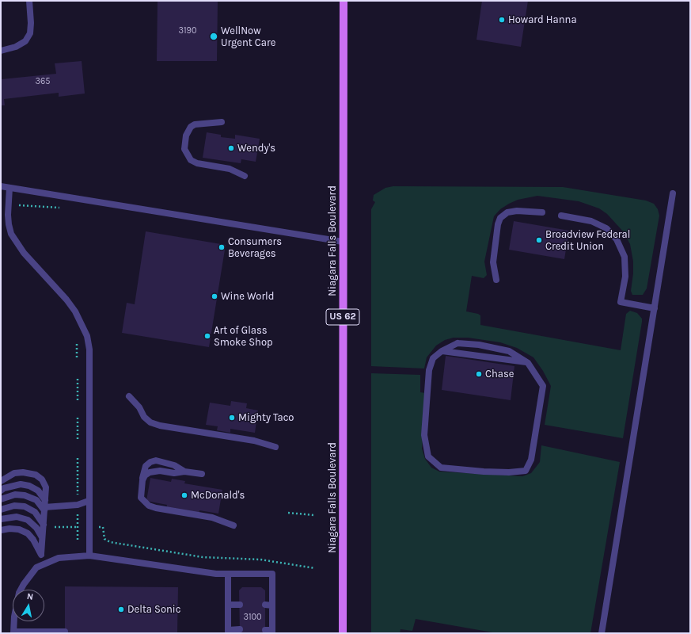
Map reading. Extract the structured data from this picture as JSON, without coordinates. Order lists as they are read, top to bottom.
{
  "streets": {
    "main road": ["Niagara Falls Boulevard", "US 62"]
  },
  "places": [
    "Howard Hanna",
    "WellNow Urgent Care",
    "Wendy's",
    "Broadview Federal Credit Union",
    "Consumers Beverages",
    "Wine World",
    "Art of Glass Smoke Shop",
    "Chase",
    "Mighty Taco",
    "McDonald's",
    "Delta Sonic"
  ],
  "house_numbers": ["3190", "365", "3100"],
  "north": "top"
}
